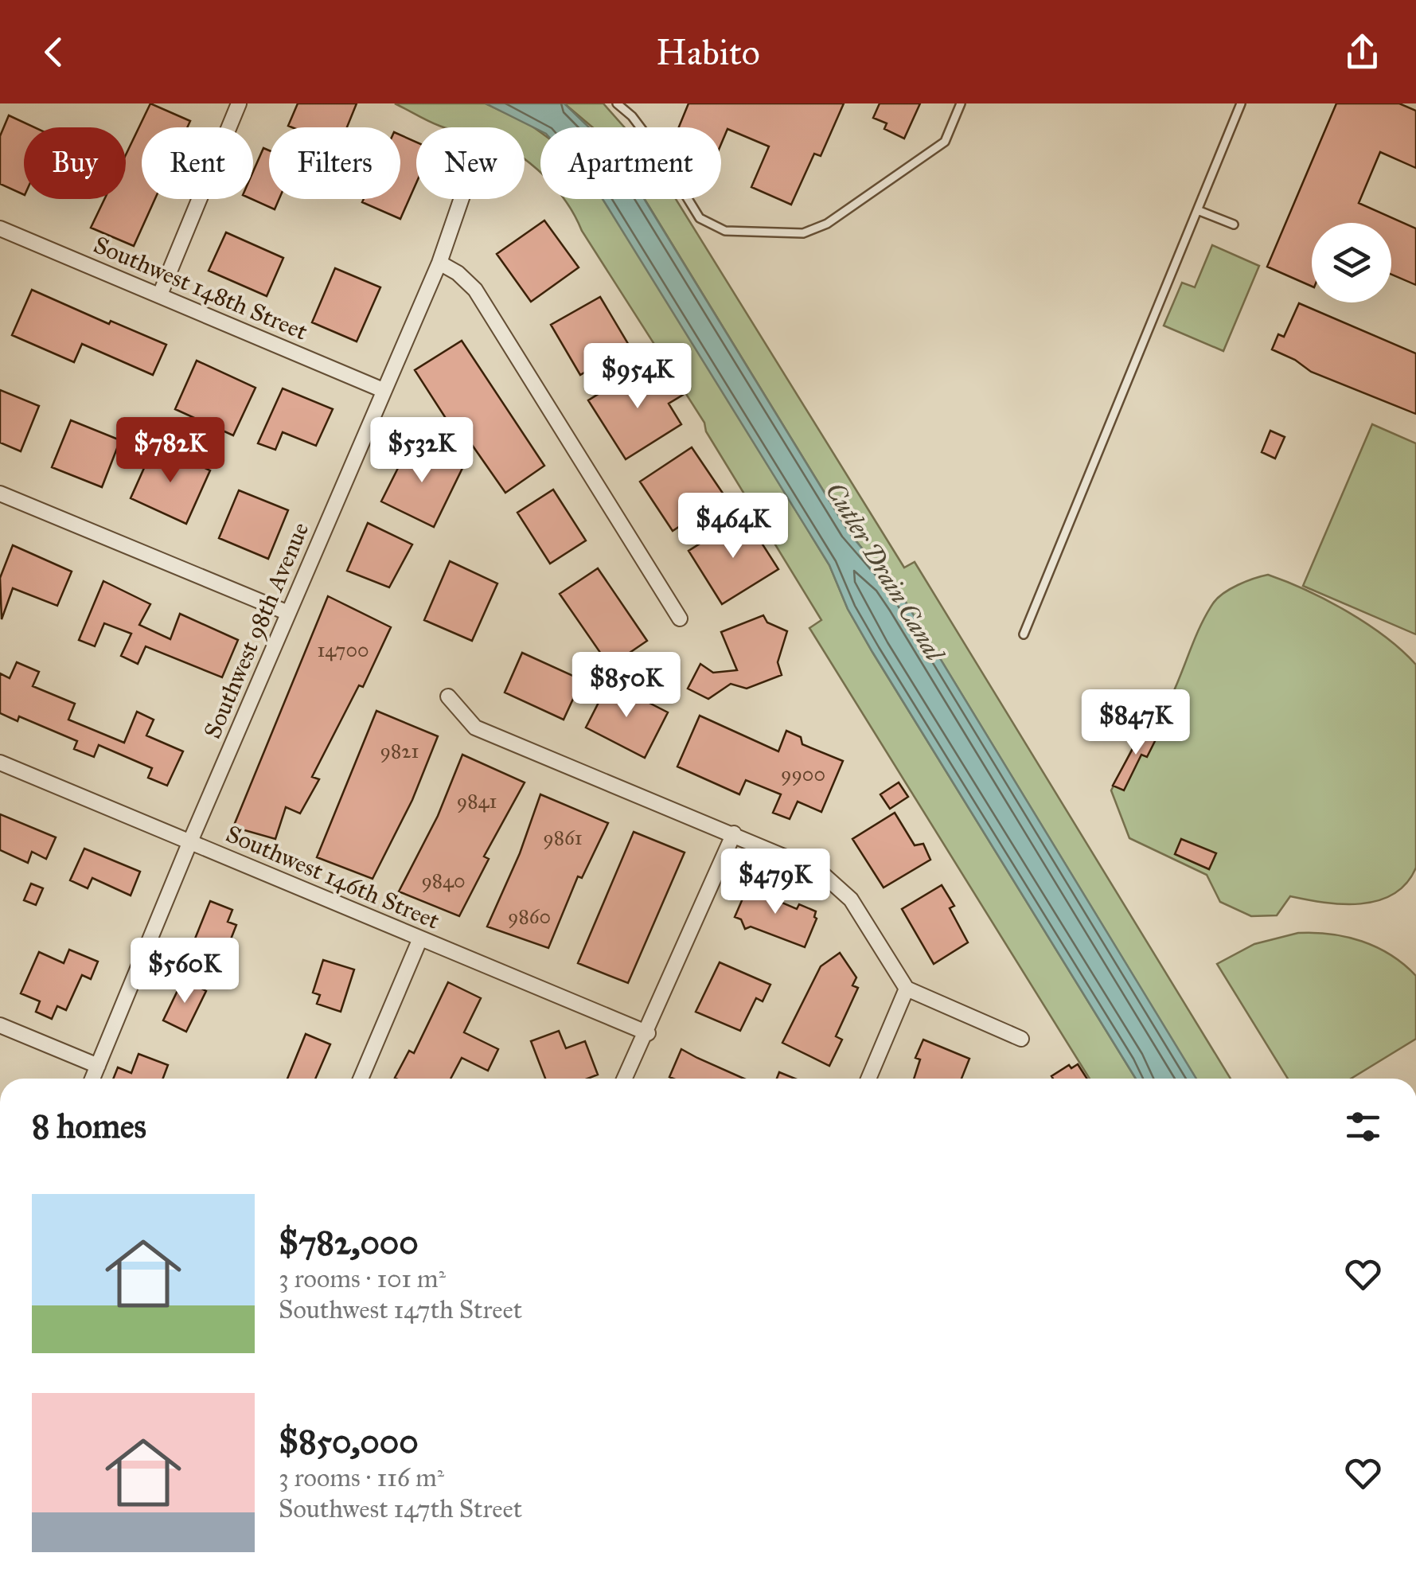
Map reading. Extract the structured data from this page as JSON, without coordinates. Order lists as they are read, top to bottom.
{
  "streets": {
    "street": ["Southwest 148th Street", "Southwest 98th Avenue", "Southwest 146th Street"]
  },
  "crossings": [
    ["Southwest 148th Street", "Southwest 98th Avenue"],
    ["Southwest 98th Avenue", "Southwest 146th Street"]
  ],
  "water": ["Cutler Drain Canal"],
  "house_numbers": [
    "14700",
    "9821",
    "9900",
    "9841",
    "9861",
    "9840",
    "9860"
  ],
  "page": {
    "header": "Habito",
    "chip": [
      "Buy",
      "Rent",
      "Filters",
      "New",
      "Apartment"
    ],
    "price": [
      "$954K",
      "$782K",
      "$532K",
      "$464K",
      "$850K",
      "$847K",
      "$479K",
      "$560K"
    ],
    "heading": "8 homes",
    "list": [
      {
        "name": "$782,000",
        "note": "3 rooms · 101 m² · Southwest 147th Street"
      },
      {
        "name": "$850,000",
        "note": "3 rooms · 116 m² · Southwest 147th Street"
      }
    ]
  }
}
